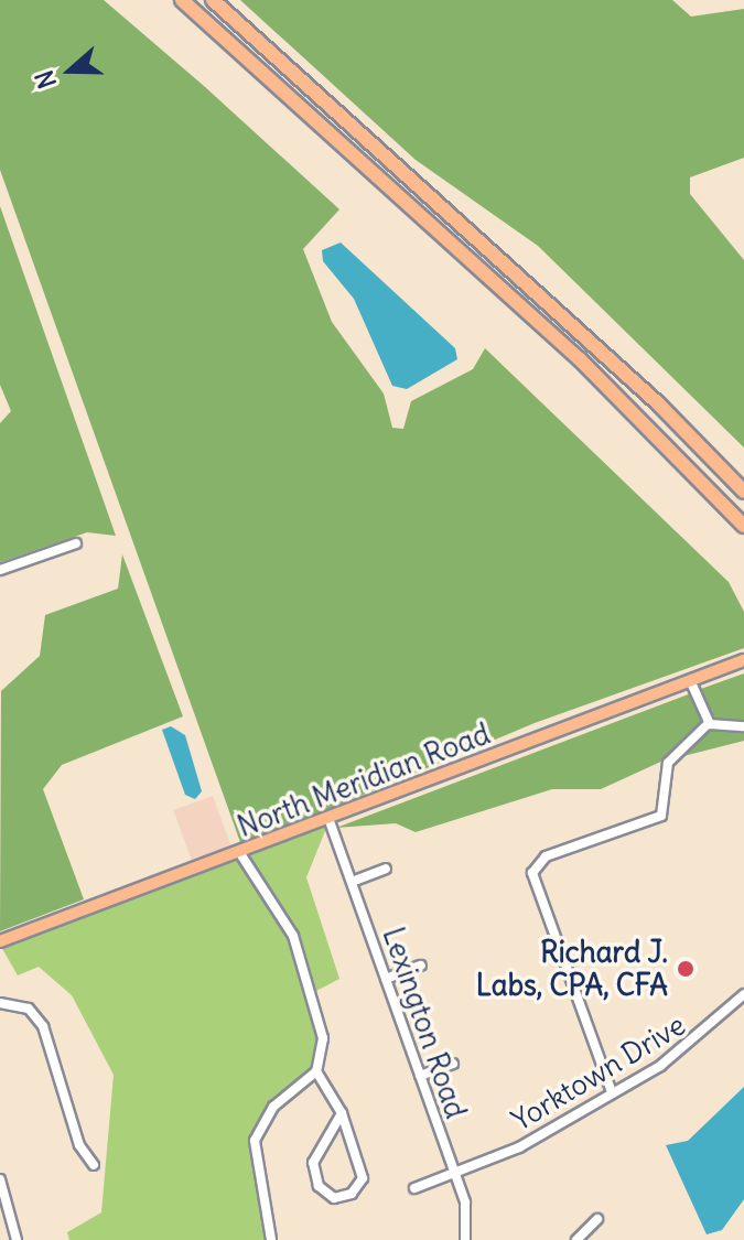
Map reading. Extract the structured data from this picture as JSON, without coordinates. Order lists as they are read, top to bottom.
{
  "streets": {
    "main road": ["North Meridian Road"],
    "street": ["Lexington Road", "Yorktown Drive"]
  },
  "crossings": [
    ["North Meridian Road", "Lexington Road"],
    ["Lexington Road", "Yorktown Drive"]
  ],
  "places": ["Richard J. Labs, CPA, CFA"],
  "north": "left"
}
